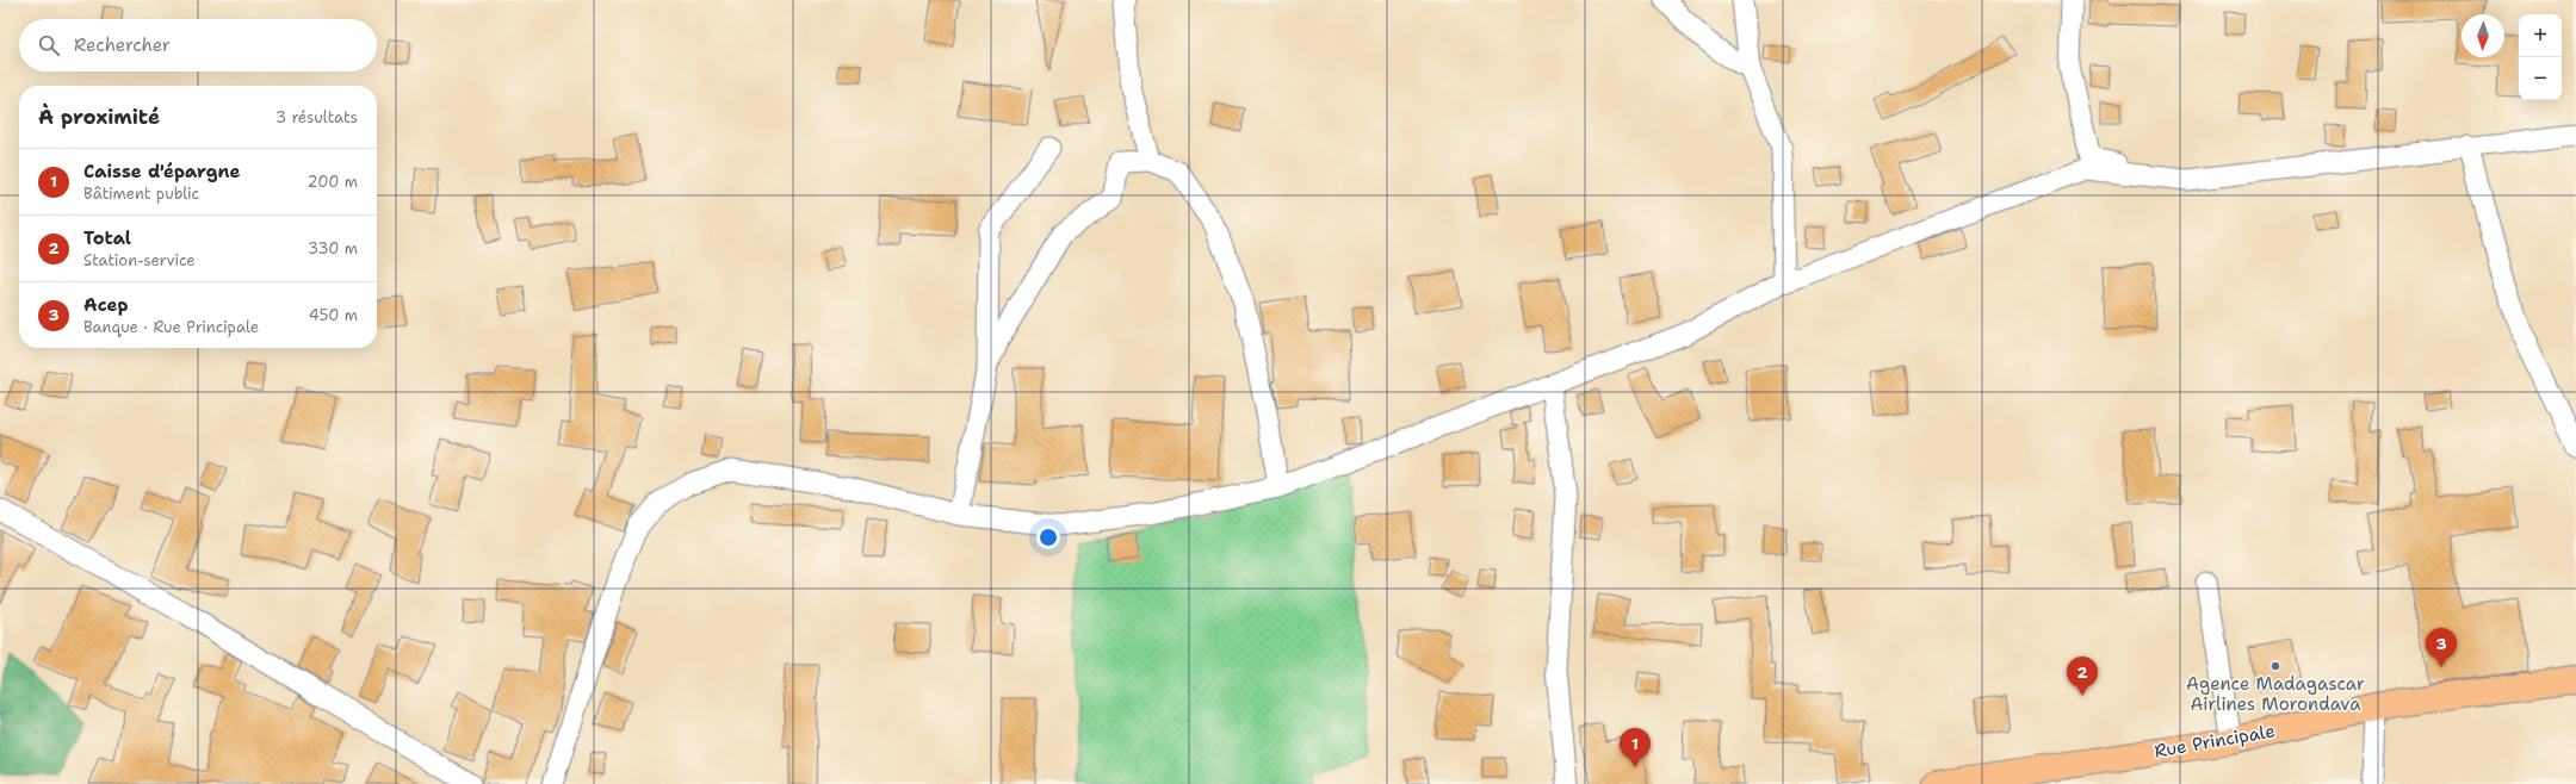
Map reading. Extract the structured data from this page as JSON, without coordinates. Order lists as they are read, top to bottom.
{
  "streets": {
    "main road": ["Rue Principale"]
  },
  "places": ["Agence Madagascar Airlines Morondava"],
  "north": "bottom",
  "page": {
    "map_buttons": ["+", "−"],
    "search": "Rechercher",
    "heading": ["À proximité", "3 résultats"],
    "list": [
      {
        "mark": "1",
        "name": "Caisse d'épargne",
        "note": "Bâtiment public",
        "value": "200 m"
      },
      {
        "mark": "2",
        "name": "Total",
        "note": "Station-service",
        "value": "330 m"
      },
      {
        "mark": "3",
        "name": "Acep",
        "note": "Banque · Rue Principale",
        "value": "450 m"
      }
    ],
    "pins": ["3", "2", "1"]
  }
}
